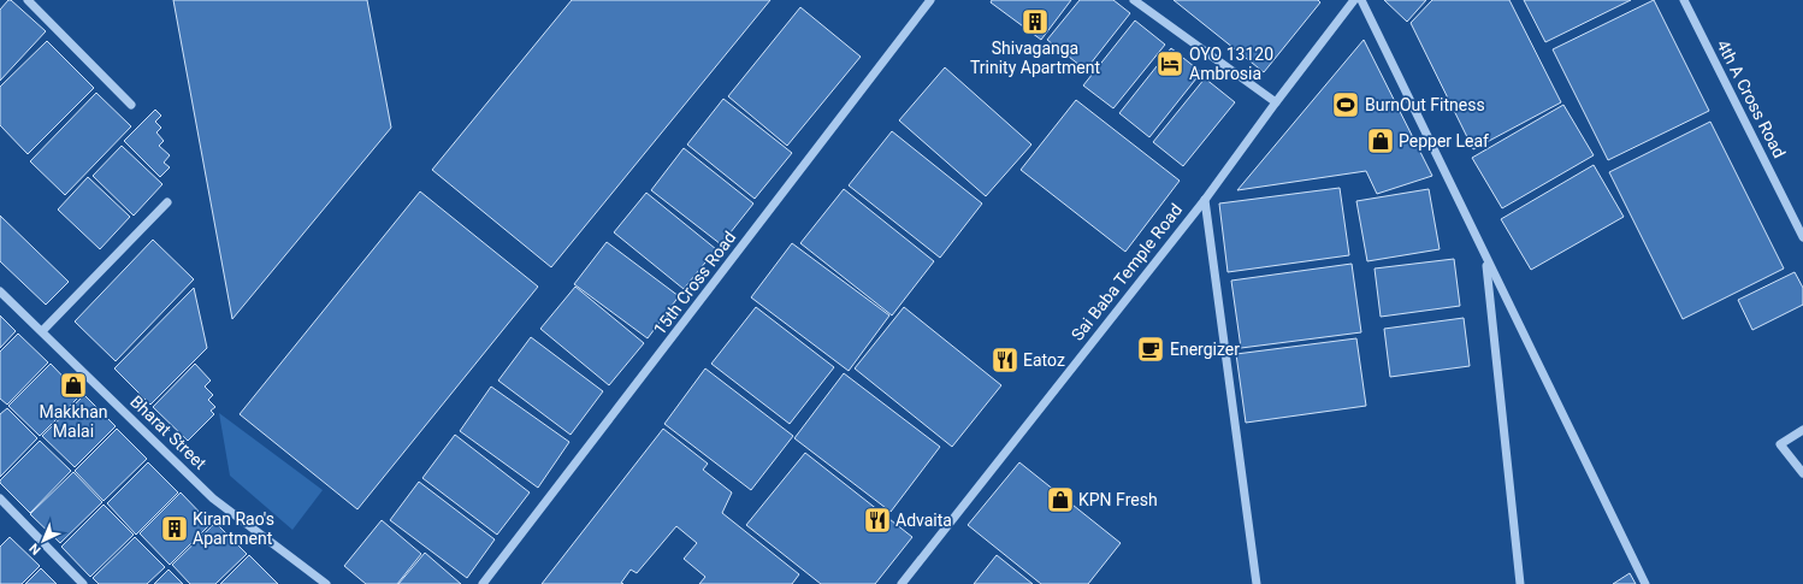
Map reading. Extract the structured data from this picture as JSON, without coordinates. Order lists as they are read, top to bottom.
{
  "streets": {
    "street": [
      "4th A Cross Road",
      "Sai Baba Temple Road",
      "15th Cross Road",
      "Bharat Street"
    ]
  },
  "places": {
    "building": ["Shivaganga Trinity Apartment", "Kiran Rao's Apartment"],
    "hotel": ["OYO 13120 Ambrosia"],
    "sports": ["BurnOut Fitness"],
    "shop": ["Pepper Leaf", "Makkhan Malai", "KPN Fresh"],
    "cafe": ["Energizer"],
    "restaurant": ["Eatoz", "Advaita"]
  },
  "north": "bottom left"
}
